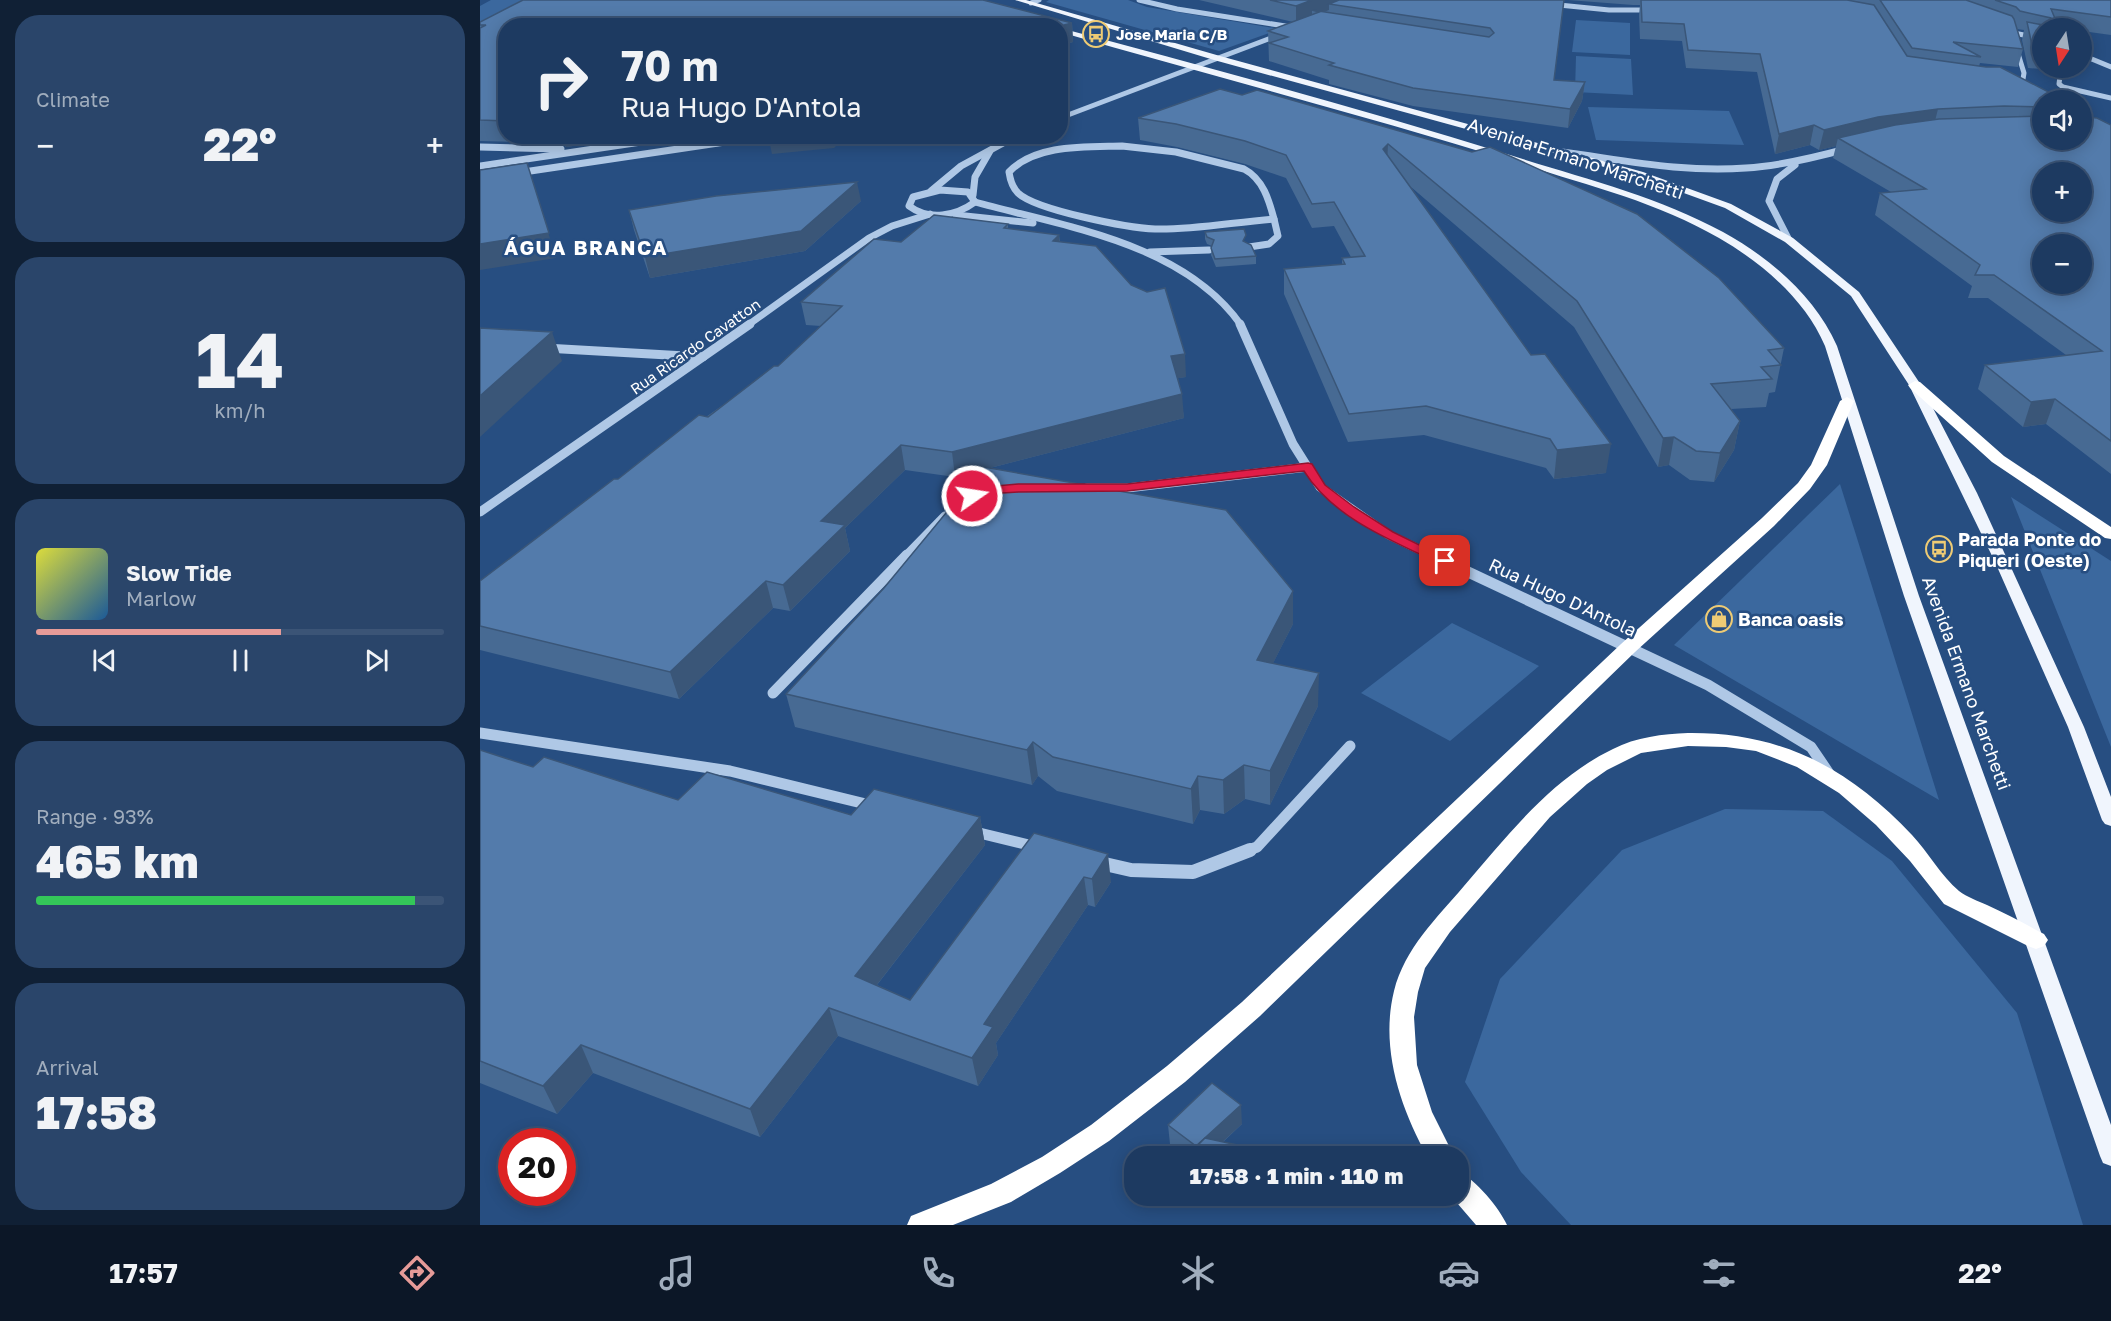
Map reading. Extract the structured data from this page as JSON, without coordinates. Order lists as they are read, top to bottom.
{
  "streets": {
    "main road": ["Avenida Ermano Marchetti"],
    "street": ["Rua Ricardo Cavatton", "Rua Hugo D'Antola"]
  },
  "crossings": [
    ["Rua Ricardo Cavatton", "Rua Hugo D'Antola"]
  ],
  "districts": ["ÁGUA BRANCA"],
  "places": {
    "bus stop": ["Jose Maria C/B", "Parada Ponte do Piqueri (Oeste)"],
    "shop": ["Banca oasis"]
  },
  "north": "bottom",
  "page": {
    "tile": [
      "Climate",
      ["14", "km/h"],
      ["Range · 93%", "465 km"],
      ["Arrival", "17:58"]
    ],
    "map_buttons": ["+", "−"],
    "turn": ["70 m", "Rua Hugo D'Antola"],
    "heat": ["−", "22°", "+"],
    "song": ["Slow Tide", "Marlow"],
    "limit": "20",
    "trip": "17:58 · 1 min · 110 m",
    "tabs": ["17:57", "22°"]
  }
}
